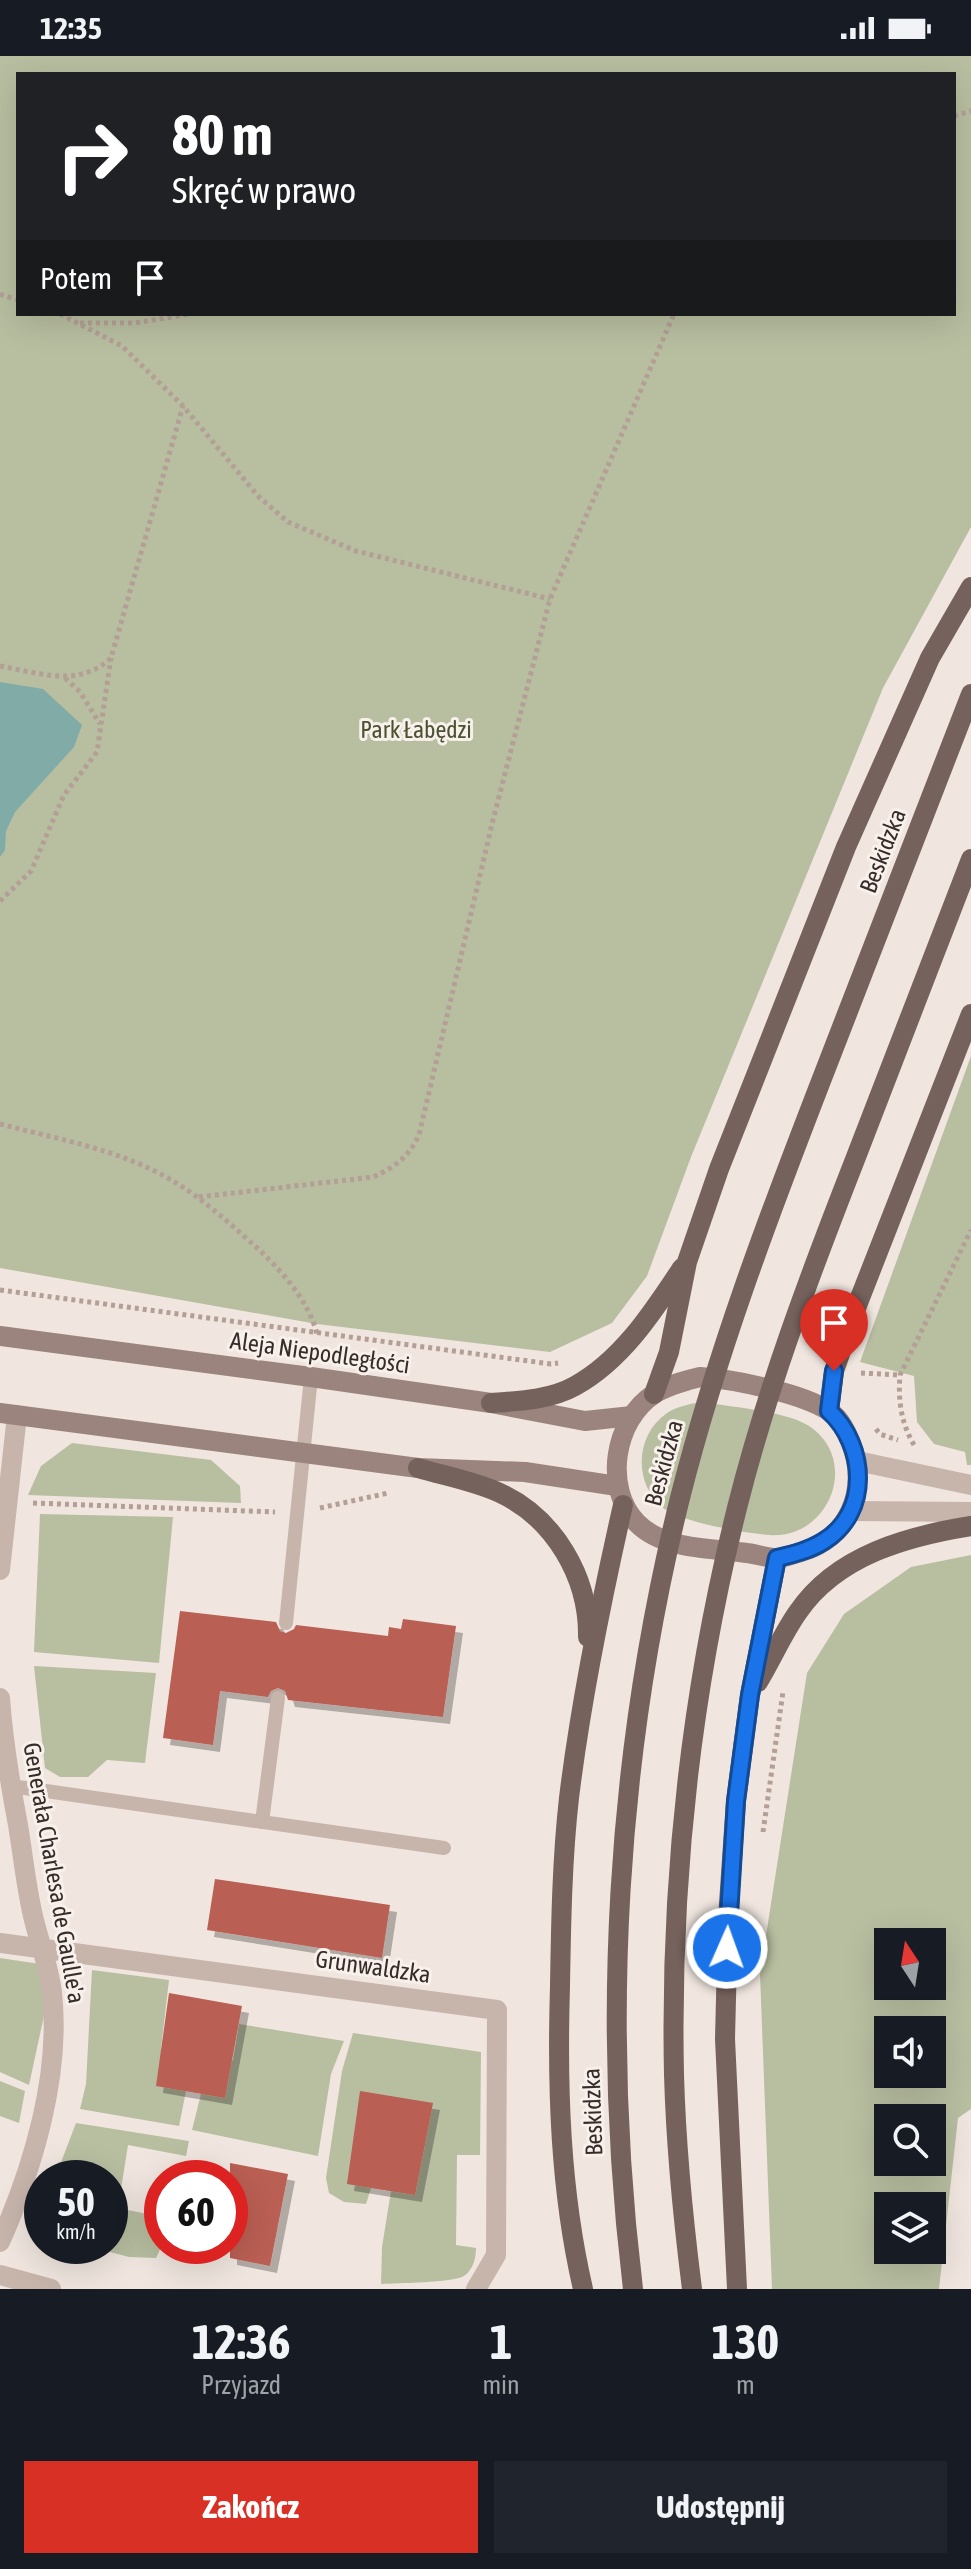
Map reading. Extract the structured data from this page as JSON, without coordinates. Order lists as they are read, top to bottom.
{
  "streets": {
    "main road": ["Beskidzka"],
    "street": ["Aleja Niepodległości", "Generała Charlesa de Gaulle'a", "Grunwaldzka"]
  },
  "crossings": [
    ["Generała Charlesa de Gaulle'a", "Grunwaldzka"]
  ],
  "parks": ["Park Łabędzi"],
  "north": "top",
  "page": {
    "status": "12:35",
    "turn": ["80 m", "Skręć w prawo"],
    "then": "Potem",
    "speed": "50 km/h",
    "limit": "60",
    "eta": [
      "12:36",
      "Przyjazd",
      "1",
      "min",
      "130",
      "m"
    ],
    "buttons": ["Zakończ", "Udostępnij"]
  }
}
